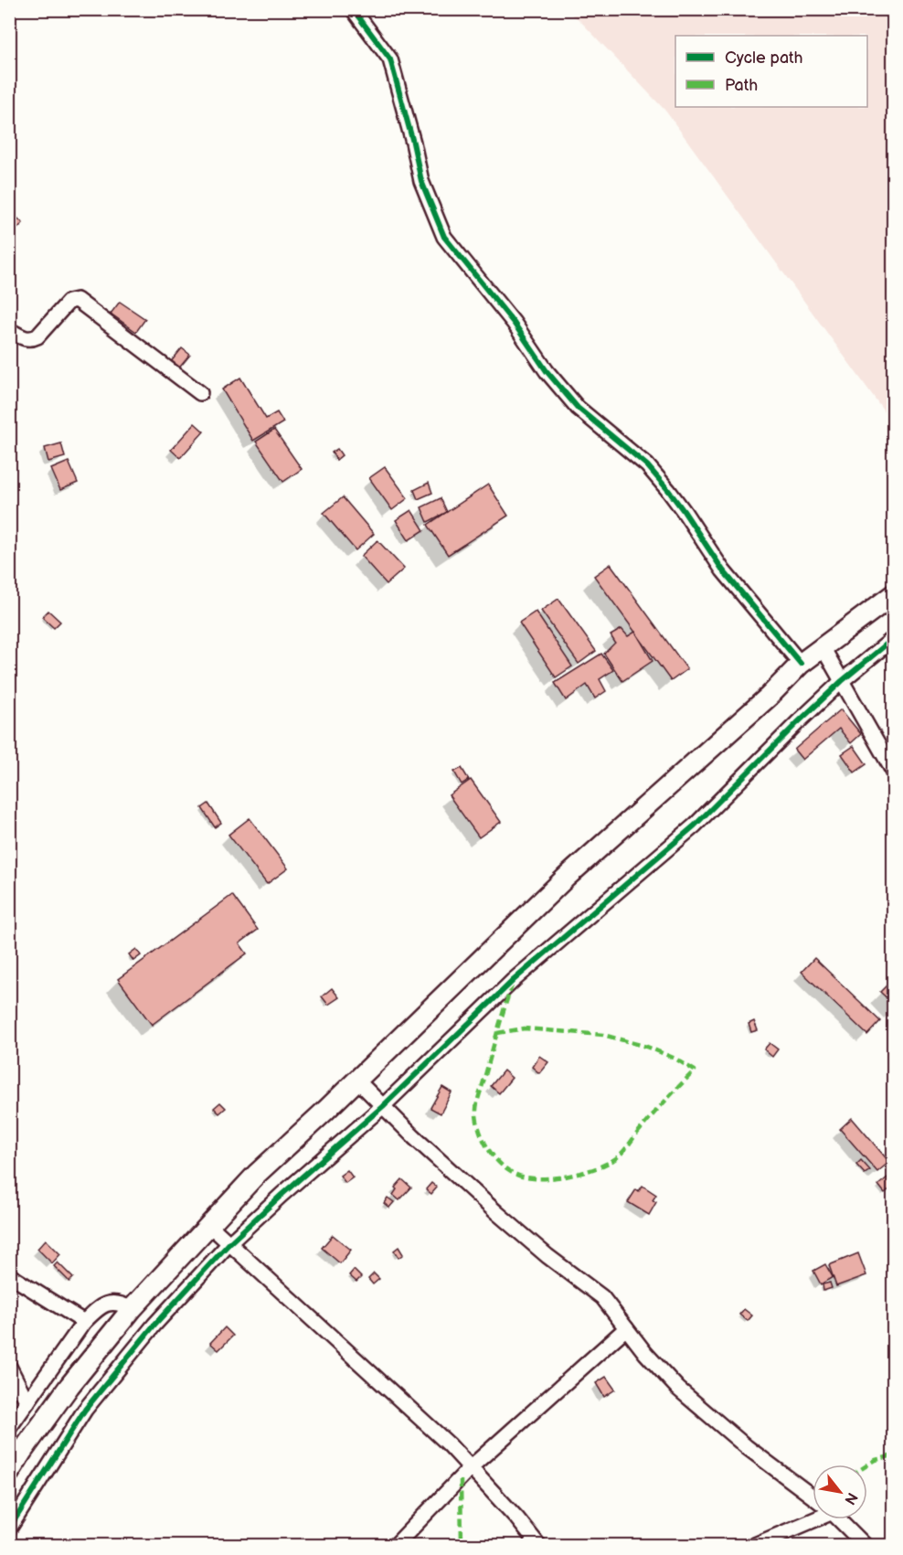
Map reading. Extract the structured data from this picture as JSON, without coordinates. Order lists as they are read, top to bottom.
{
  "legend": ["Cycle path", "Path"],
  "north": "bottom right"
}
